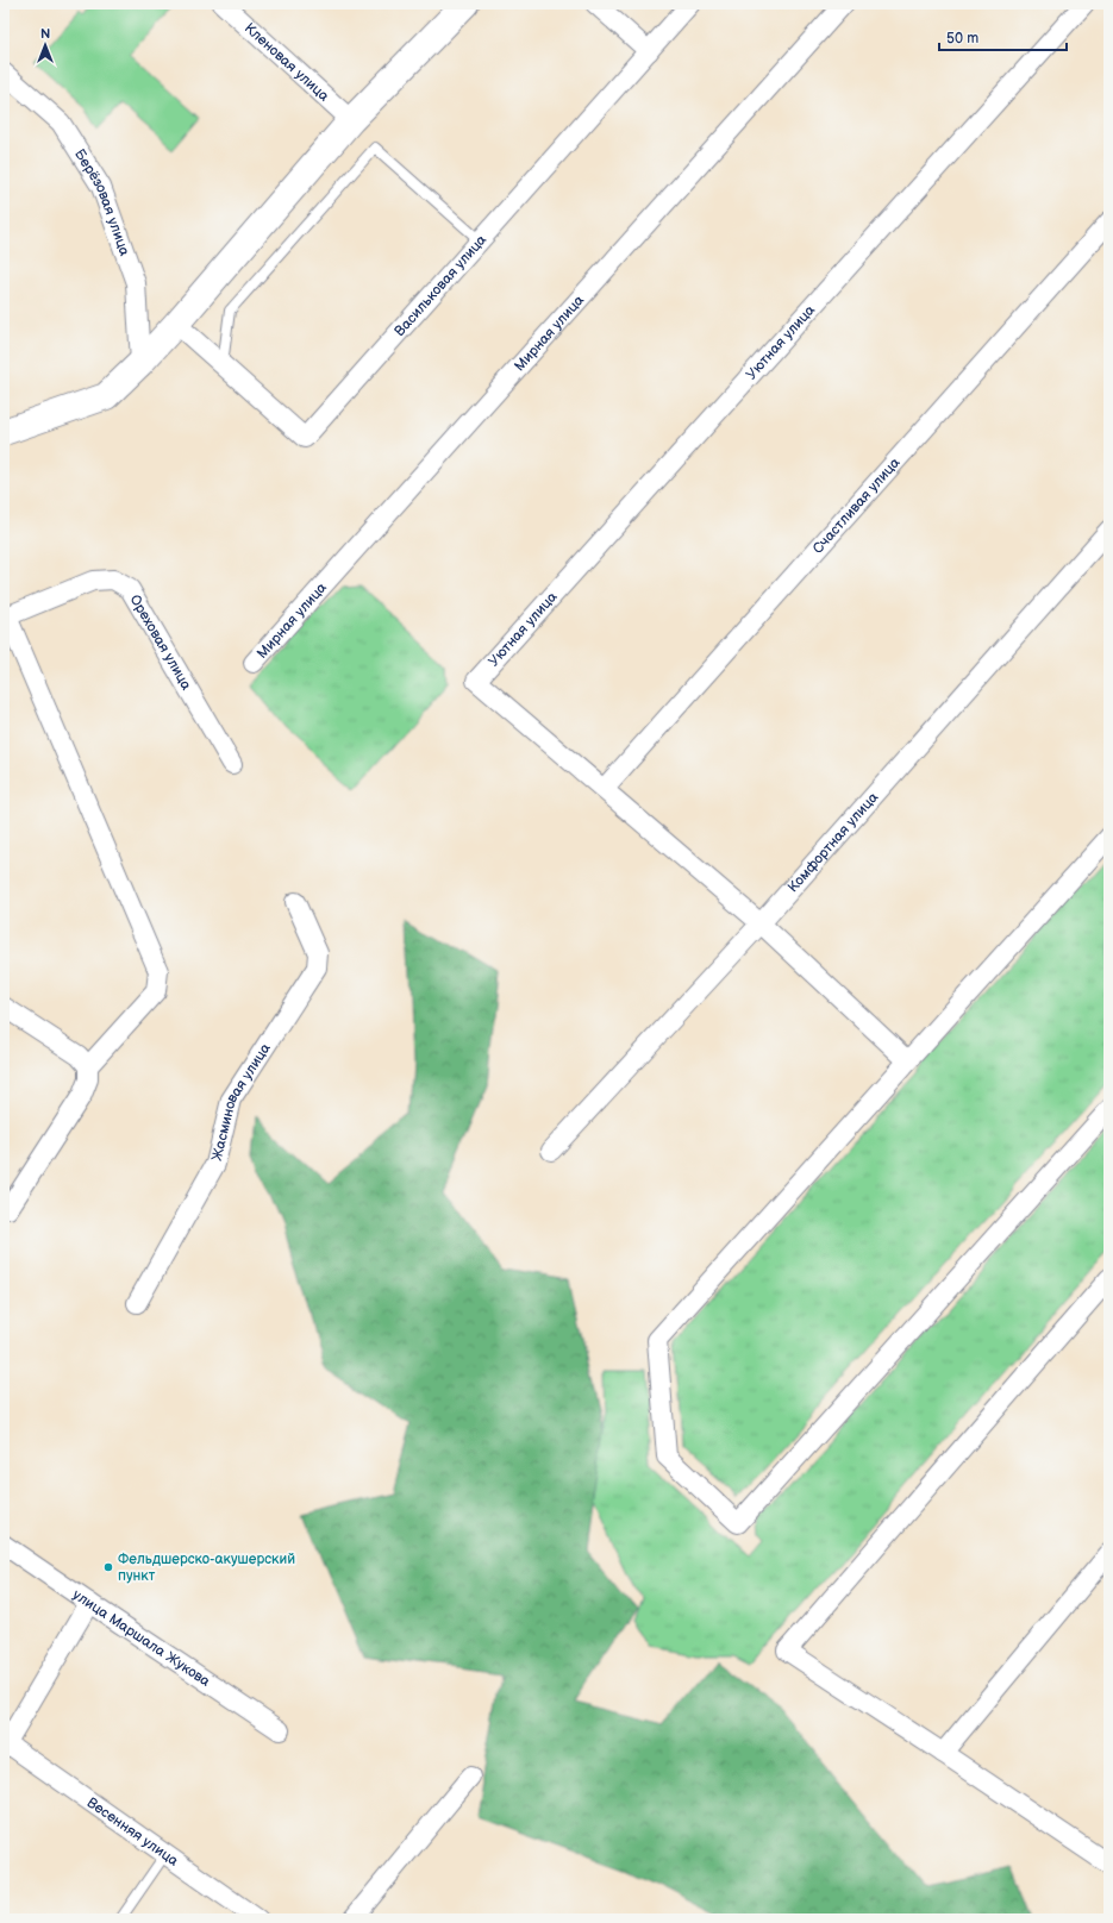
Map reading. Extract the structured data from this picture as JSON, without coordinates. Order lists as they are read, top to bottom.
{
  "streets": {
    "street": [
      "Кленовая улица",
      "Берёзовая улица",
      "Васильковая улица",
      "Мирная улица",
      "Уютная улица",
      "Счастливая улица",
      "Ореховая улица",
      "Комфортная улица",
      "Жасминовая улица",
      "улица Маршала Жукова",
      "Весенняя улица"
    ]
  },
  "crossings": [
    ["Уютная улица", "Счастливая улица"]
  ],
  "places": ["Фельдшерско-акушерский пункт"],
  "scale_bar": "50 m",
  "north": "top"
}
